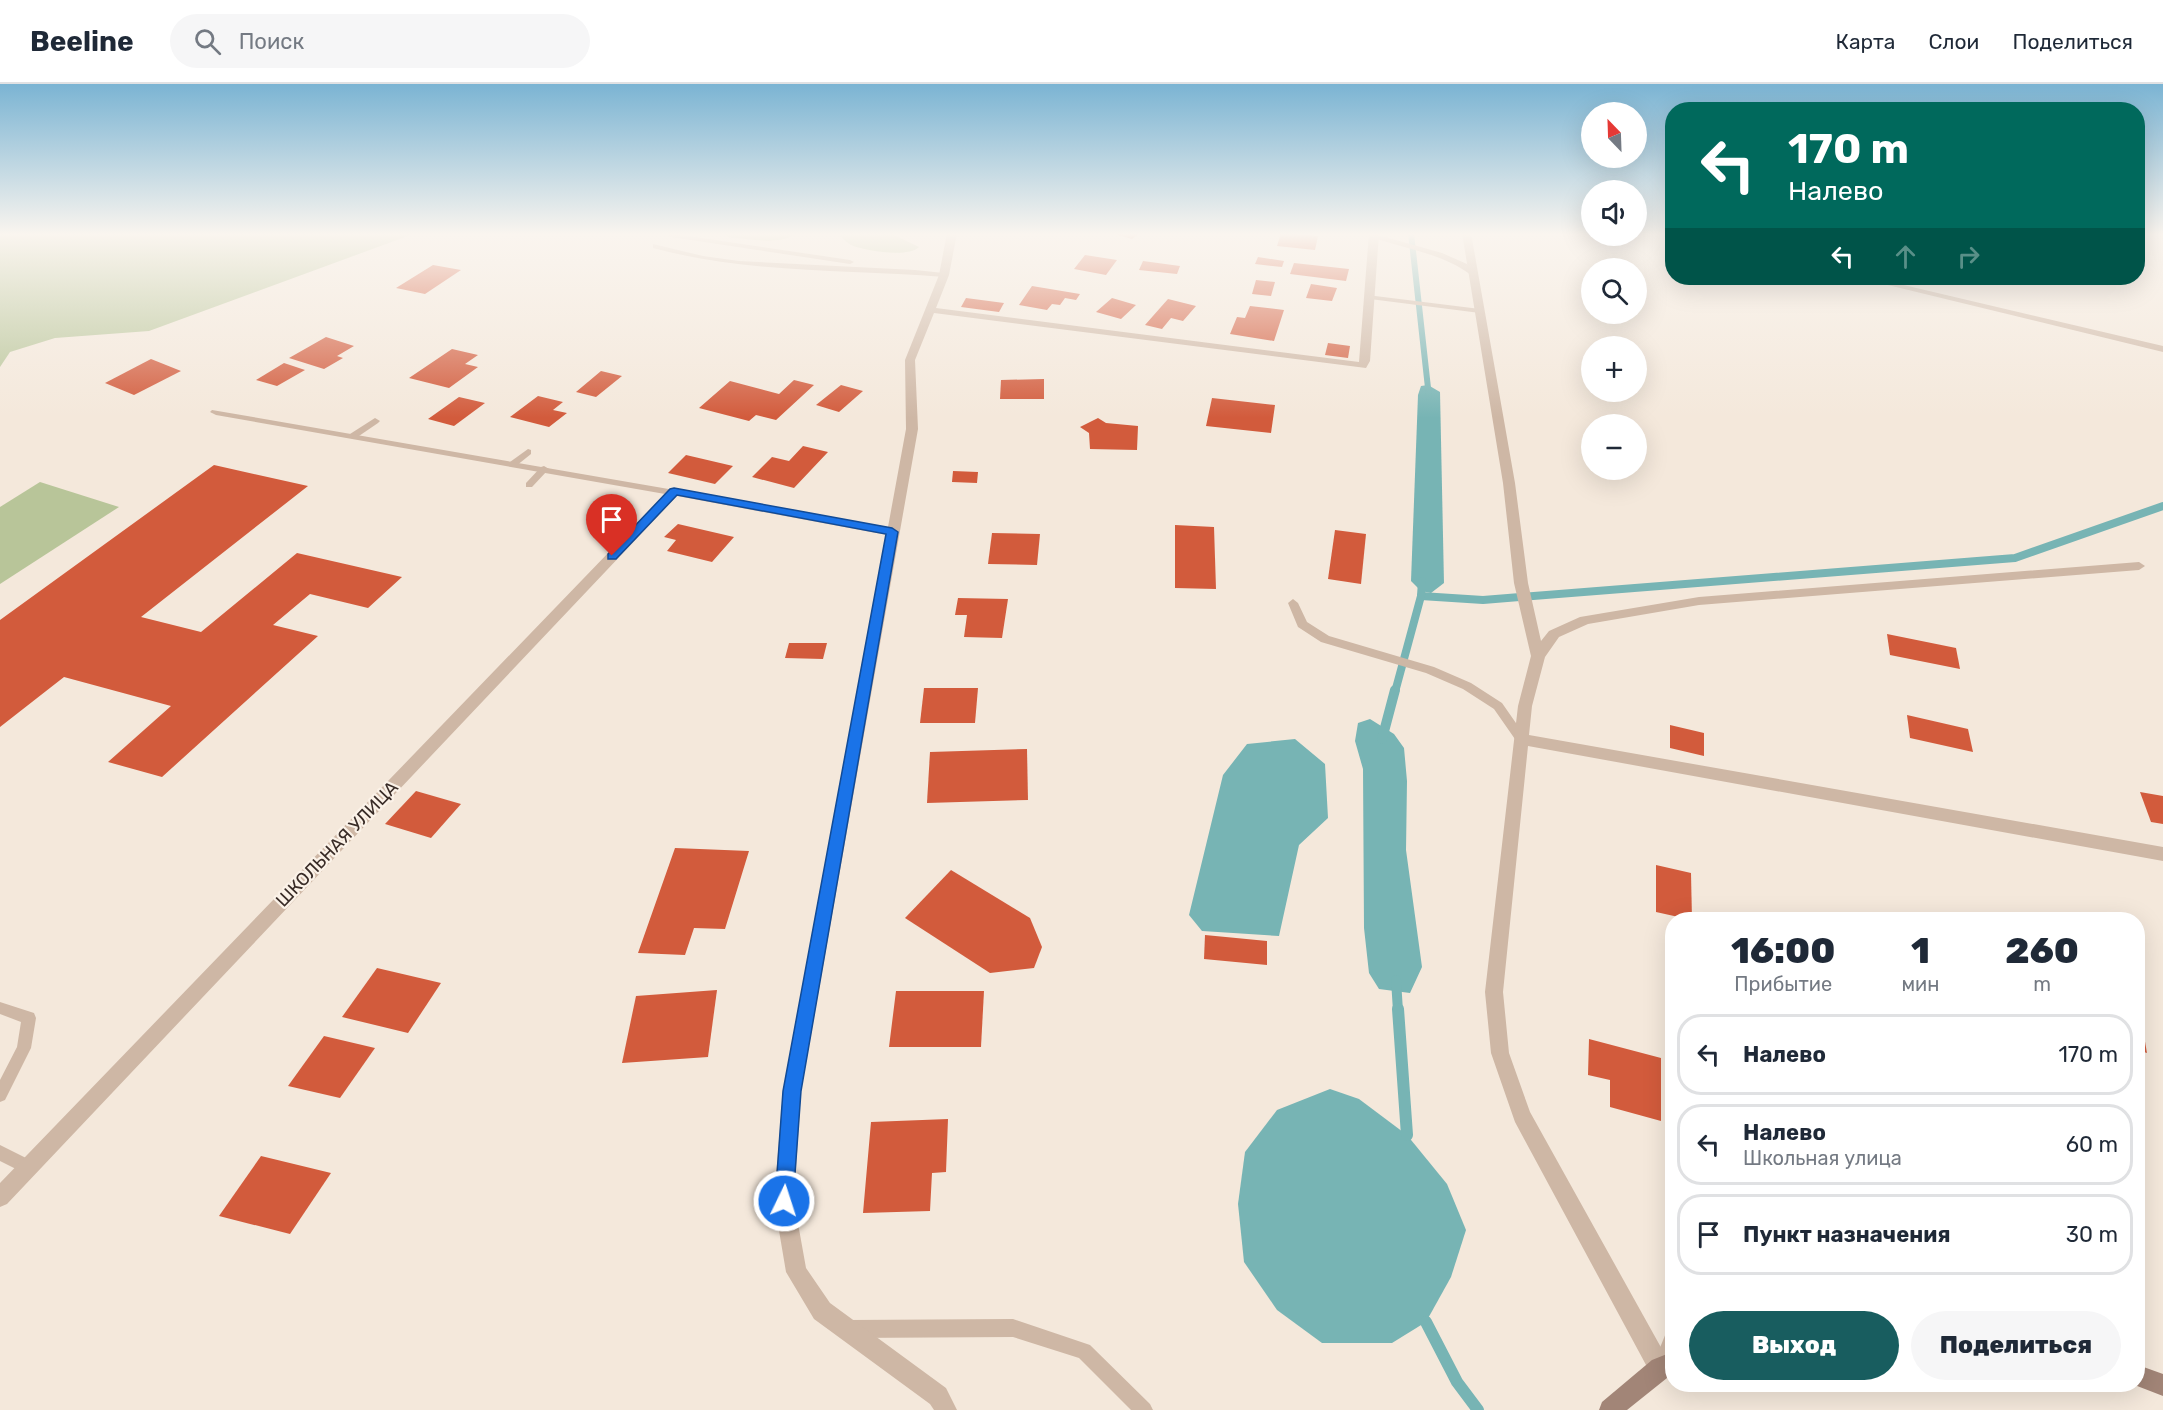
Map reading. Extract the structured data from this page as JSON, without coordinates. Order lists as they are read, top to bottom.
{
  "streets": {
    "street": ["ШКОЛЬНАЯ УЛИЦА"]
  },
  "north": "top left",
  "page": {
    "header": "Beeline",
    "search": "Поиск",
    "nav": ["Карта", "Слои", "Поделиться"],
    "map_buttons": ["+", "−"],
    "turn": ["170 m", "Налево"],
    "eta": [
      "16:00",
      "Прибытие",
      "1",
      "мин",
      "260",
      "m"
    ],
    "list": [
      {
        "name": "Налево",
        "value": "170 m"
      },
      {
        "name": "Налево",
        "note": "Школьная улица",
        "value": "60 m"
      },
      {
        "name": "Пункт назначения",
        "value": "30 m"
      }
    ],
    "buttons": ["Выход", "Поделиться"]
  }
}
